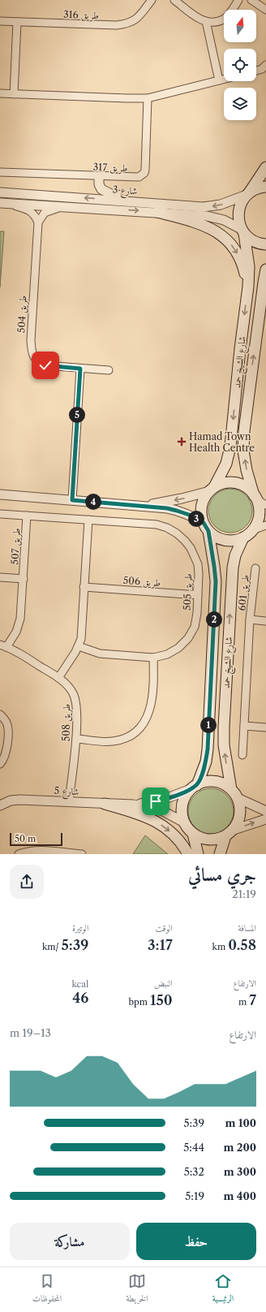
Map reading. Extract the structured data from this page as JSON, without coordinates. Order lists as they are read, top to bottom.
{
  "streets": {
    "main road": ["شارع الشيخ حمد"],
    "street": [
      "طريق 316",
      "طريق 317",
      "شارع 3",
      "طريق 504",
      "طريق 507",
      "طريق 506",
      "طريق 505",
      "طريق 601",
      "طريق 508",
      "شارع 5"
    ]
  },
  "crossings": [
    ["شارع 3", "شارع الشيخ حمد"],
    ["شارع الشيخ حمد", "شارع 5"],
    ["طريق 507", "طريق 505"],
    ["طريق 507", "طريق 508"],
    ["طريق 506", "طريق 505"],
    ["طريق 508", "شارع 5"]
  ],
  "places": {
    "health": ["Hamad Town Health Centre"]
  },
  "scale_bar": "50 m",
  "north": "top",
  "page": {
    "pins": [
      "5",
      "4",
      "3",
      "2",
      "1"
    ],
    "scale": "50 m",
    "heading": ["جري مسائي", "21:19"],
    "stats": [
      ["المسافة", "0.58 km"],
      ["الوقت", "3:17"],
      ["الوتيرة", "5:39 /km"],
      ["الارتفاع", "7 m"],
      ["النبض", "150 bpm"],
      ["kcal", "46"]
    ],
    "chart": ["الارتفاع", "13–19 m"],
    "list": [
      {
        "name": "100 m",
        "note": "5:39"
      },
      {
        "name": "200 m",
        "note": "5:44"
      },
      {
        "name": "300 m",
        "note": "5:32"
      },
      {
        "name": "400 m",
        "note": "5:19"
      }
    ],
    "buttons": ["حفظ", "مشاركة"],
    "tabs": ["الرئيسية", "الخريطة", "المحفوظات"]
  }
}
